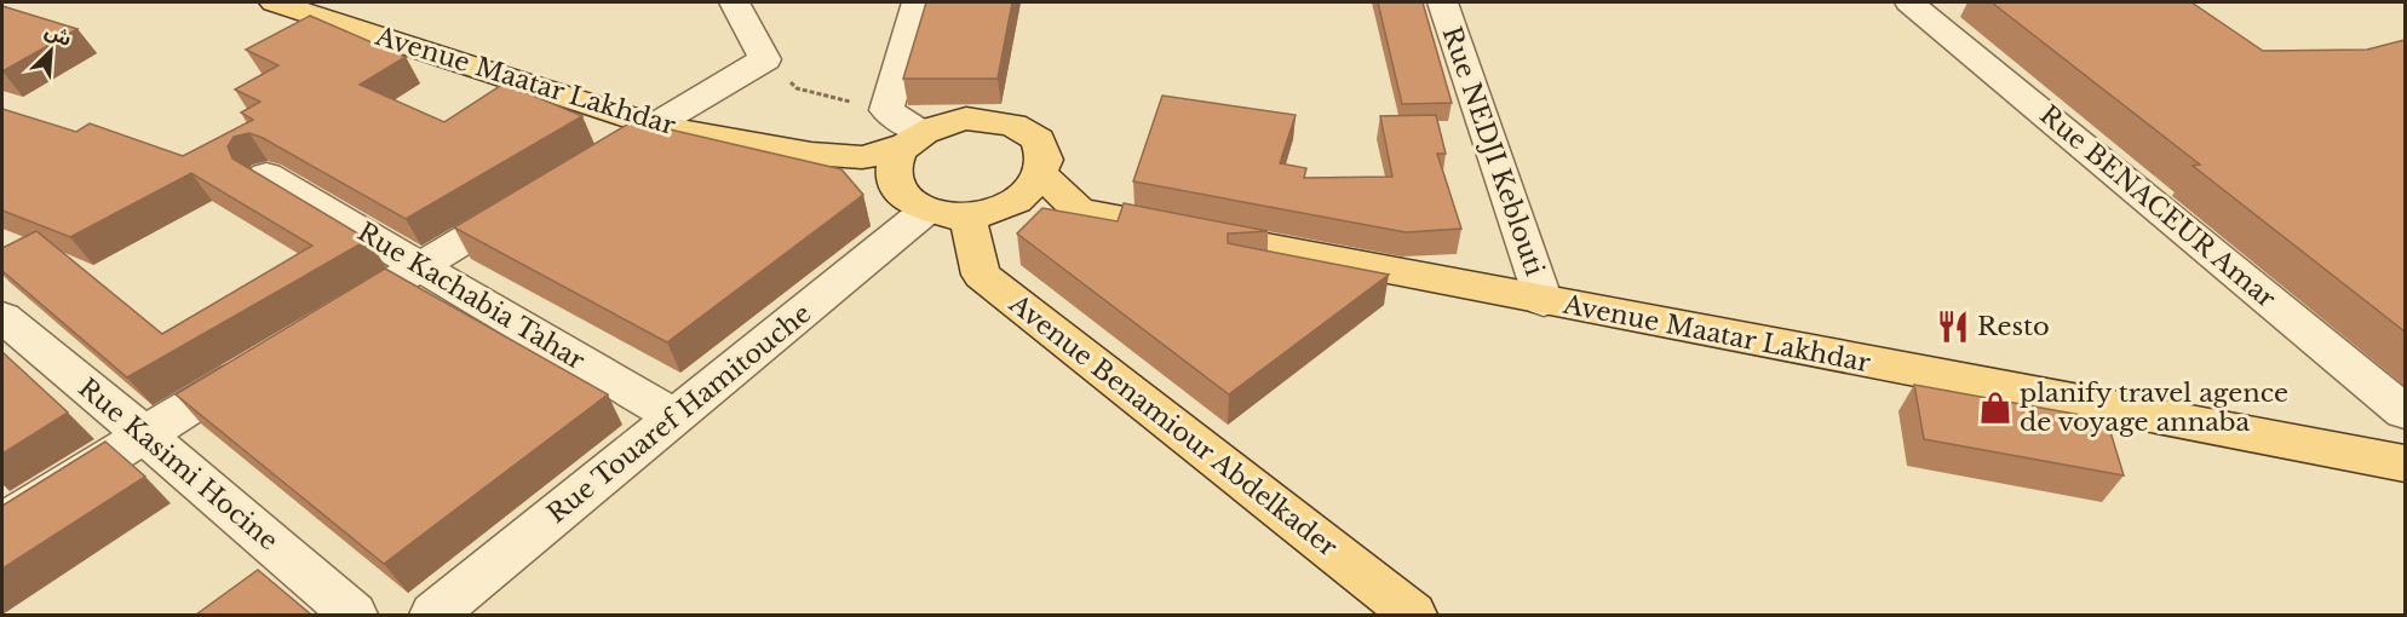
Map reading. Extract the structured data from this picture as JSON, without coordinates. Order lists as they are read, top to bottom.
{
  "streets": {
    "main road": ["Avenue Maatar Lakhdar", "Avenue Benamiour Abdelkader"],
    "street": [
      "Rue NEDJI Keblouti",
      "Rue BENACEUR Amar",
      "Rue Kachabia Tahar",
      "Rue Touaref Hamitouche",
      "Rue Kasimi Hocine"
    ]
  },
  "crossings": [
    ["Avenue Maatar Lakhdar", "Rue NEDJI Keblouti"],
    ["Avenue Maatar Lakhdar", "Rue Touaref Hamitouche"],
    ["Avenue Maatar Lakhdar", "Avenue Benamiour Abdelkader"],
    ["Rue Kachabia Tahar", "Rue Touaref Hamitouche"],
    ["Rue Touaref Hamitouche", "Avenue Benamiour Abdelkader"]
  ],
  "places": {
    "restaurant": ["Resto"],
    "shop": ["planify travel agence de voyage annaba"]
  },
  "north": "top right"
}
